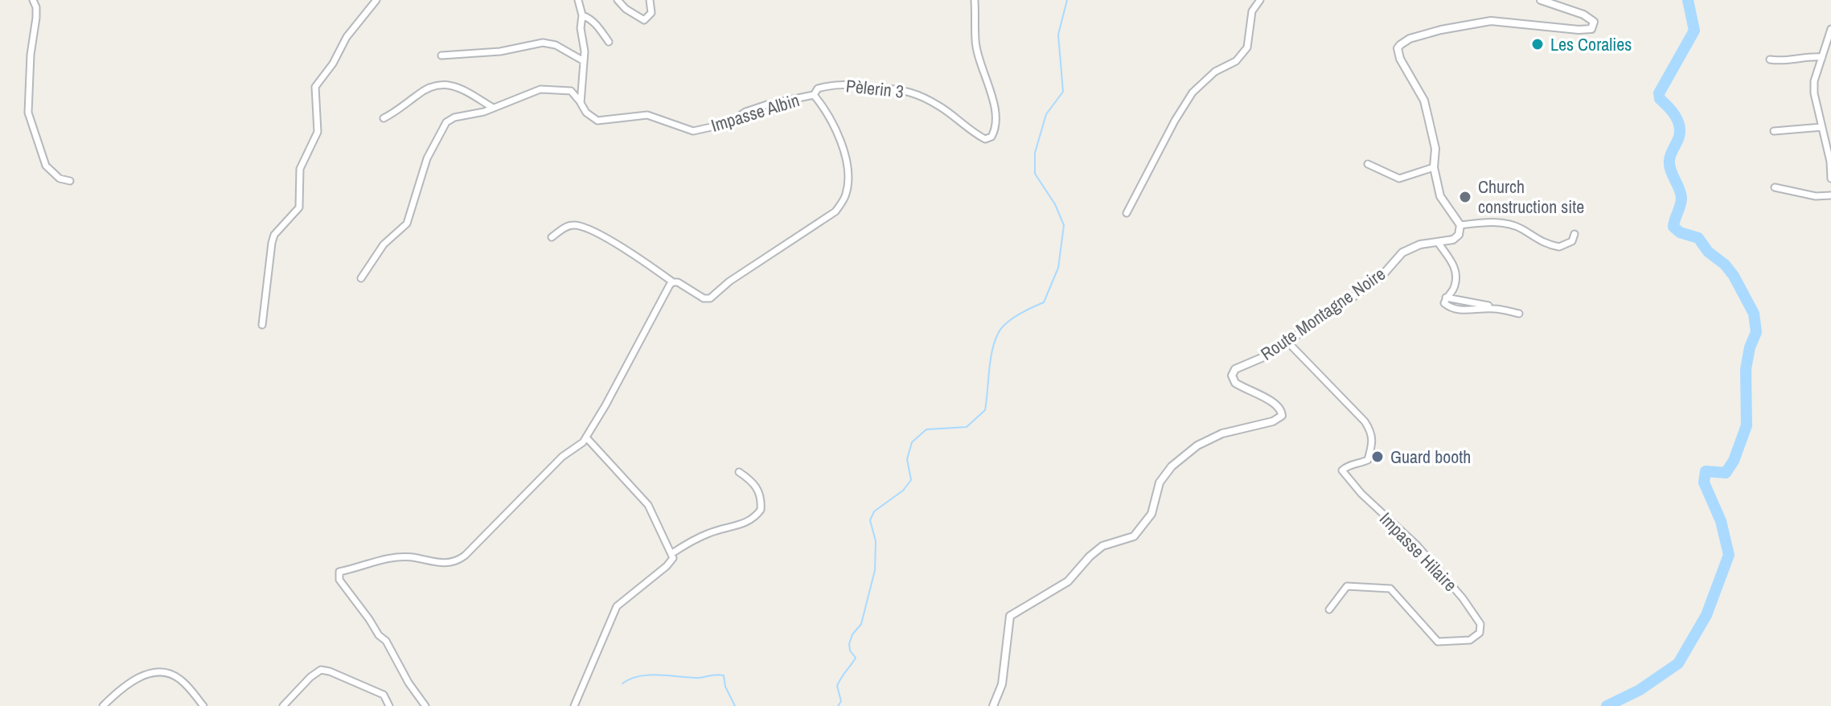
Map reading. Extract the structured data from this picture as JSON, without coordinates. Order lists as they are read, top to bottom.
{
  "streets": {
    "street": [
      "Pèlerin 3",
      "Impasse Albin",
      "Route Montagne Noire",
      "Impasse Hilaire"
    ]
  },
  "crossings": [
    ["Pèlerin 3", "Impasse Albin"],
    ["Route Montagne Noire", "Impasse Hilaire"]
  ],
  "places": ["Les Coralies", "Church construction site", "Guard booth"]
}
